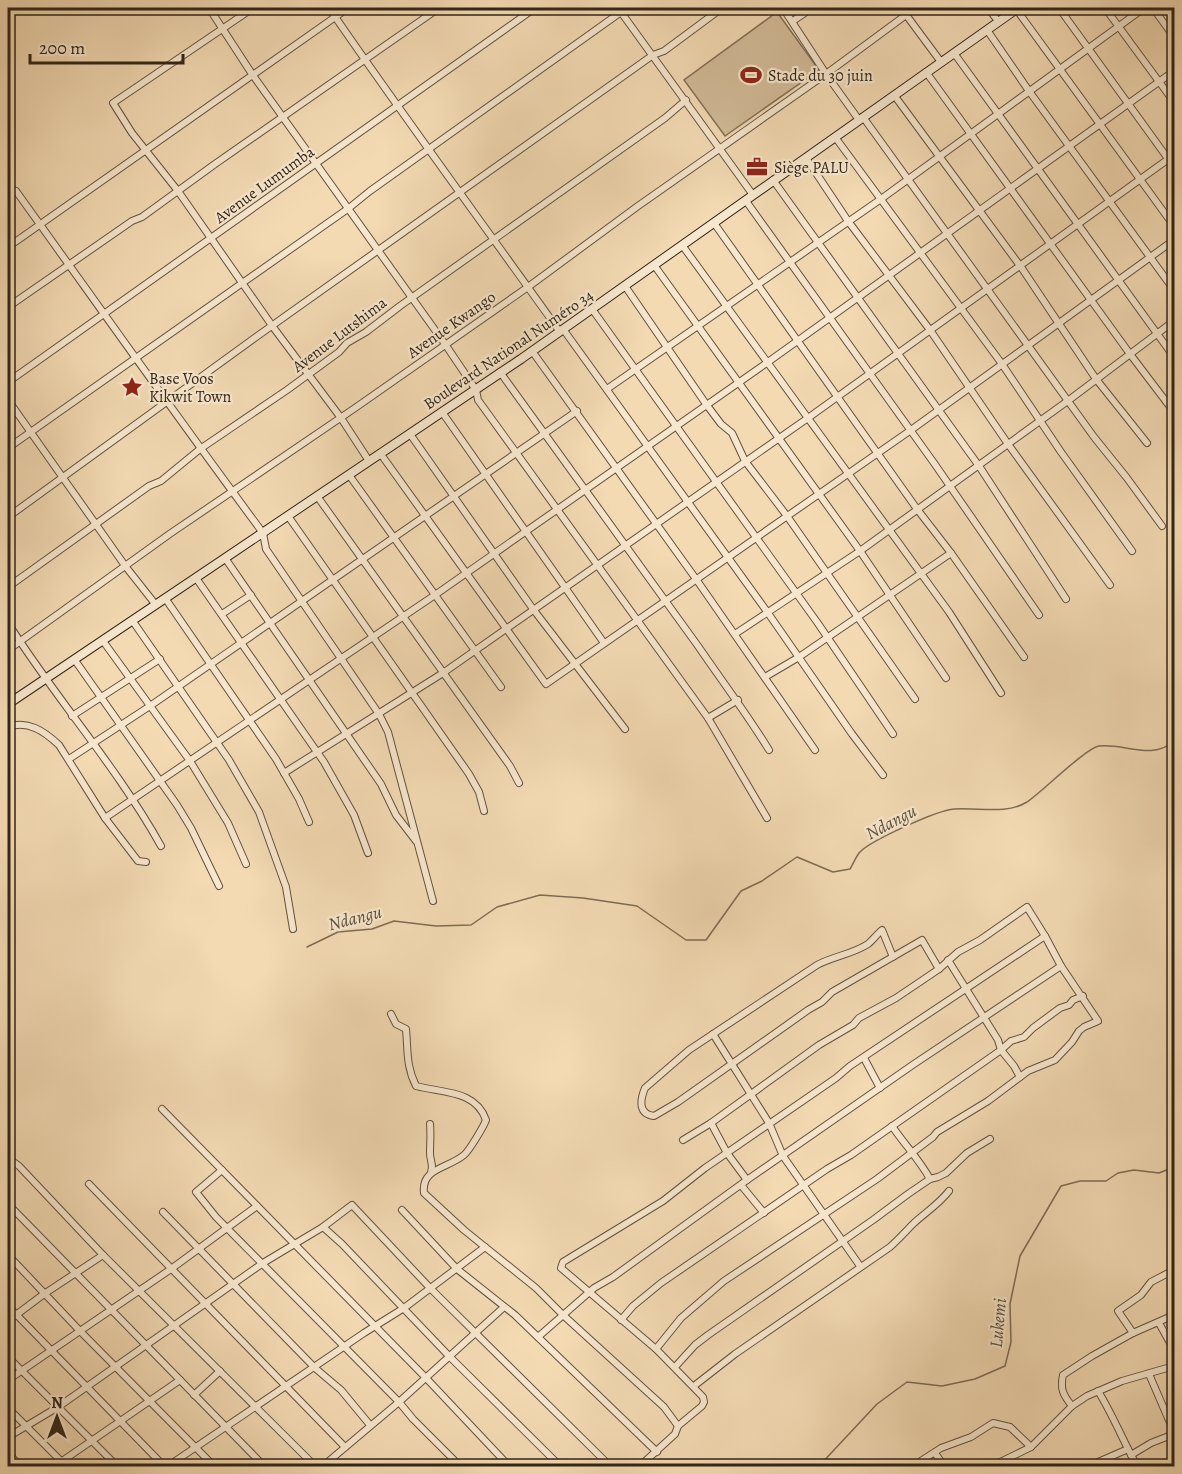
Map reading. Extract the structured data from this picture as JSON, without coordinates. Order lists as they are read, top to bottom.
{
  "streets": {
    "main road": ["Boulevard National Numéro 34"],
    "street": ["Avenue Lumumba", "Avenue Kwango", "Avenue Lutshima"]
  },
  "water": ["Ndangu", "Lukemi"],
  "places": {
    "sports": ["Stade du 30 juin"],
    "office": ["Siège PALU"],
    "place": ["Base Voos Kikwit Town"]
  },
  "scale_bar": "200 m",
  "north": "top"
}
